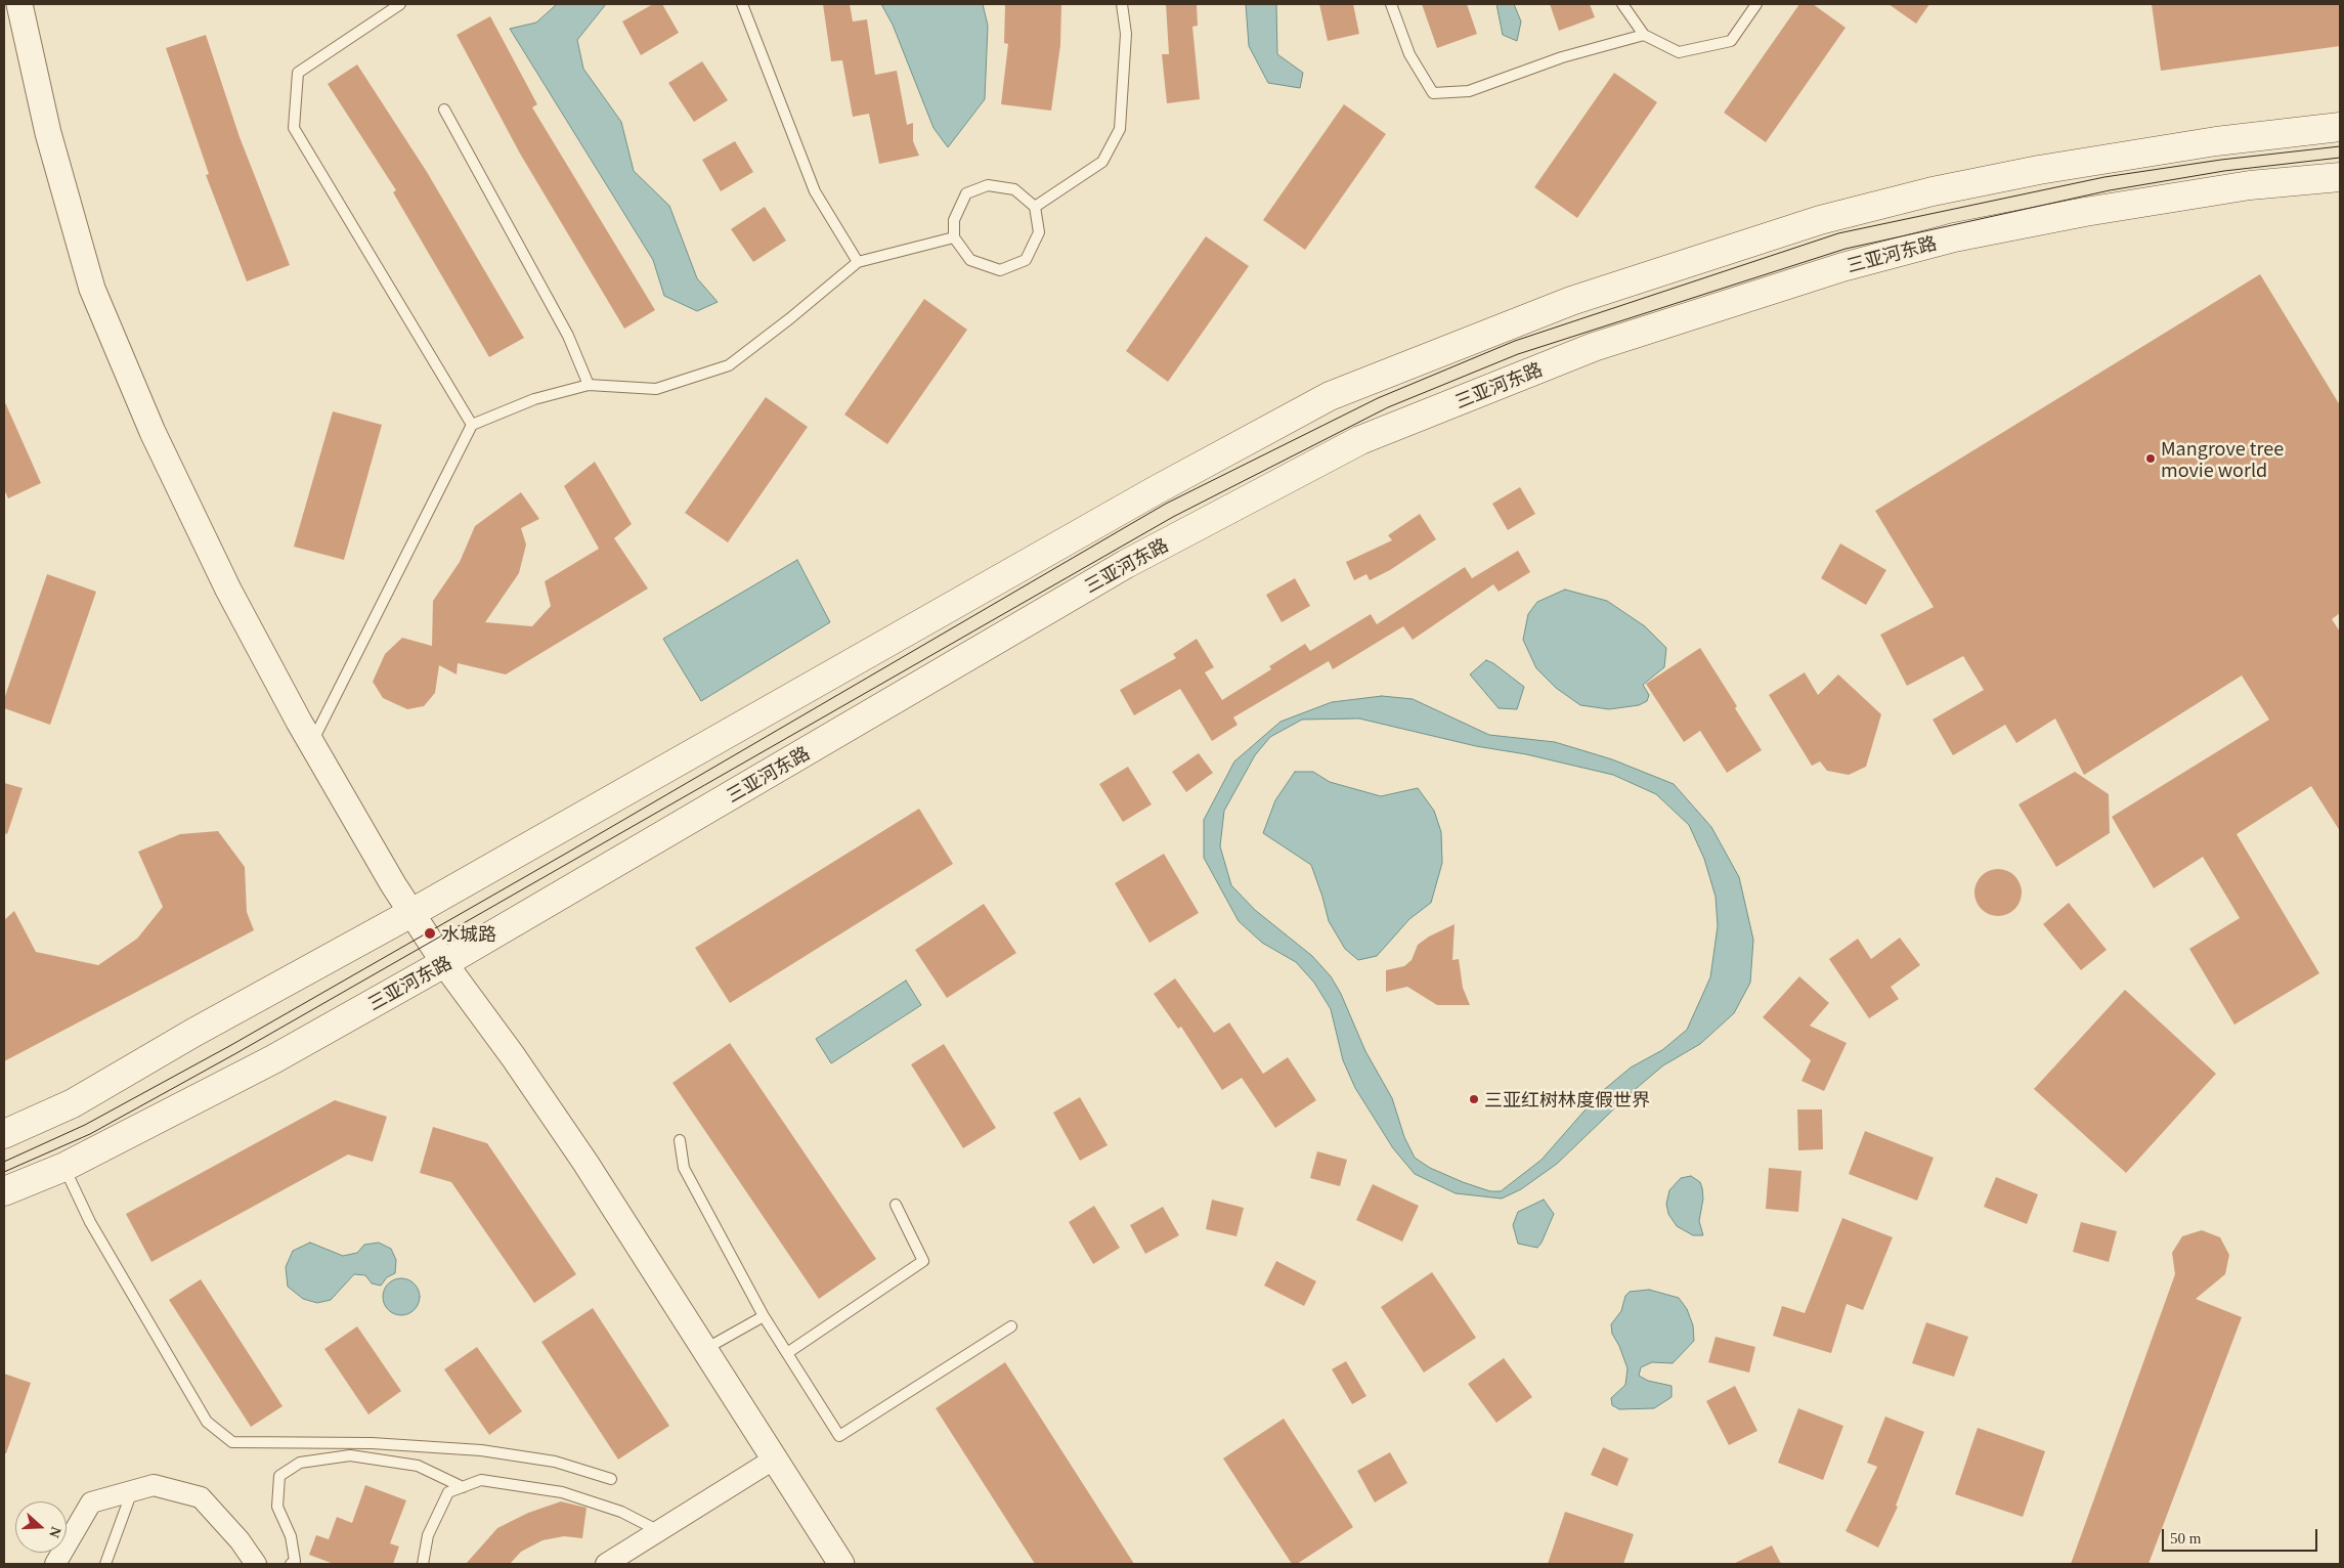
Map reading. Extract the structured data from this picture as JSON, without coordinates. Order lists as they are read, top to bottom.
{
  "streets": {
    "main road": ["三亚河东路"]
  },
  "places": ["Mangrove tree movie world", "水城路", "三亚红树林度假世界"],
  "scale_bar": "50 m",
  "north": "right"
}
